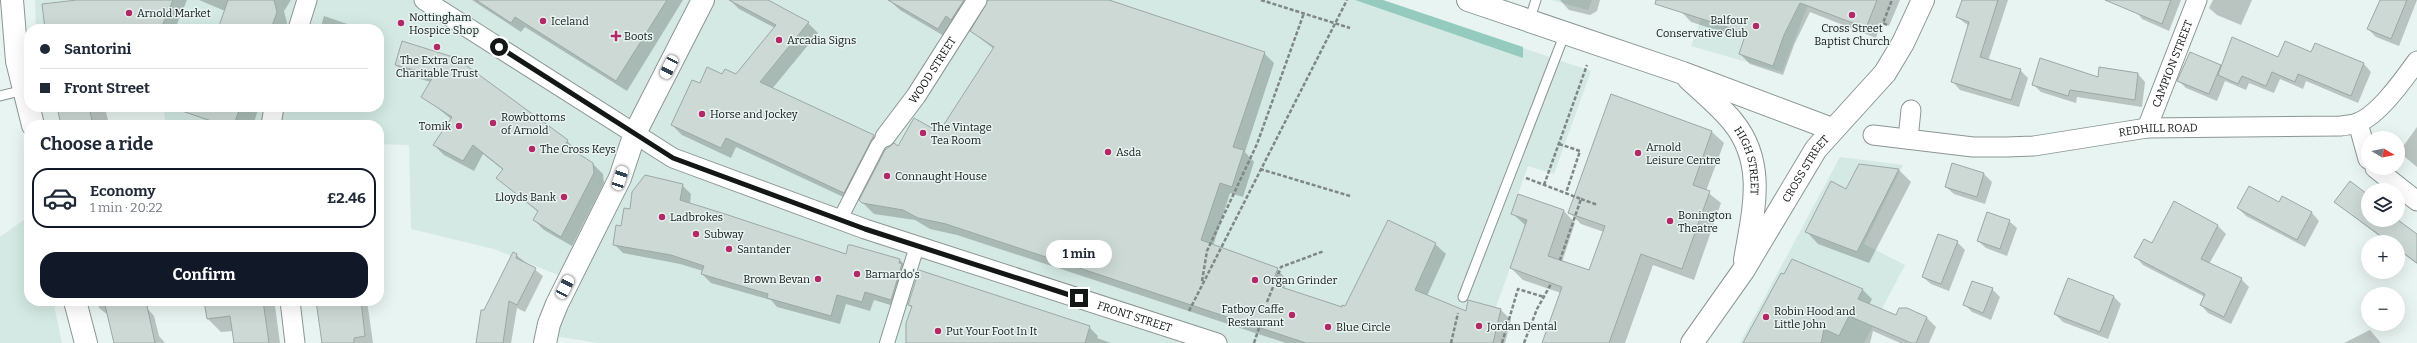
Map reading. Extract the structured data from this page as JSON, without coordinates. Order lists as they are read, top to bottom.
{
  "streets": {
    "street": [
      "CAMPION STREET",
      "WOOD STREET",
      "REDHILL ROAD",
      "HIGH STREET",
      "CROSS STREET",
      "FRONT STREET"
    ]
  },
  "crossings": [
    ["CAMPION STREET", "REDHILL ROAD"],
    ["HIGH STREET", "CROSS STREET"]
  ],
  "places": {
    "other": [
      "Arnold Market",
      "Cross Street Baptist Church",
      "Iceland",
      "Nottingham Hospice Shop",
      "Balfour Conservative Club",
      "Arcadia Signs",
      "The Extra Care Charitable Trust",
      "Horse and Jockey",
      "Rowbottoms of Arnold",
      "Tomik",
      "The Vintage Tea Room",
      "The Cross Keys",
      "Asda",
      "Arnold Leisure Centre",
      "Connaught House",
      "Lloyds Bank",
      "Ladbrokes",
      "Bonington Theatre",
      "Subway",
      "Santander",
      "Barnardo's",
      "Brown Bevan",
      "Organ Grinder",
      "Fatboy Caffe Restaurant",
      "Robin Hood and Little John",
      "Jordan Dental",
      "Blue Circle",
      "Put Your Foot In It"
    ],
    "health": ["Boots"]
  },
  "north": "right",
  "page": {
    "banner": ["Santorini", "Front Street"],
    "heading": "Choose a ride",
    "map_buttons": ["+", "−"],
    "list": [
      {
        "name": "Economy",
        "note": "1 min · 20:22",
        "value": "£2.46"
      }
    ],
    "bubble": "1 min",
    "buttons": "Confirm"
  }
}
